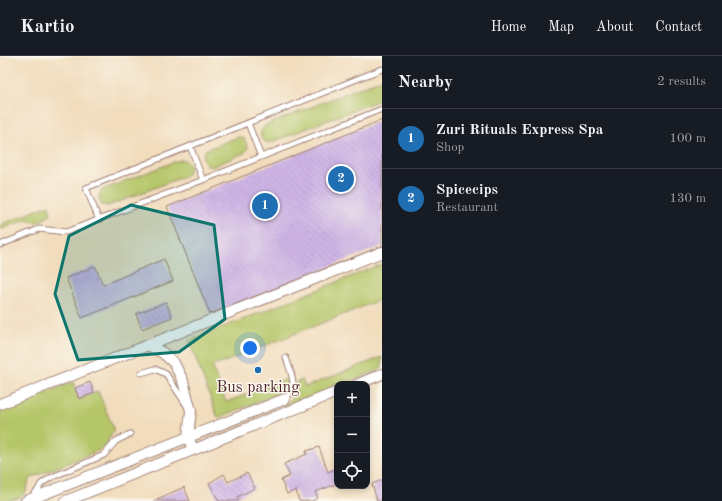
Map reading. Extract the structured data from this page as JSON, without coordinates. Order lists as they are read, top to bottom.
{
  "places": ["Bus parking"],
  "page": {
    "header": "Kartio",
    "nav": [
      "Home",
      "Map",
      "About",
      "Contact"
    ],
    "heading": ["Nearby", "2 results"],
    "list": [
      {
        "mark": "1",
        "name": "Zuri Rituals Express Spa",
        "note": "Shop",
        "value": "100 m"
      },
      {
        "mark": "2",
        "name": "Spicecips",
        "note": "Restaurant",
        "value": "130 m"
      }
    ],
    "pins": ["2", "1"],
    "map_buttons": ["+", "−"]
  }
}
